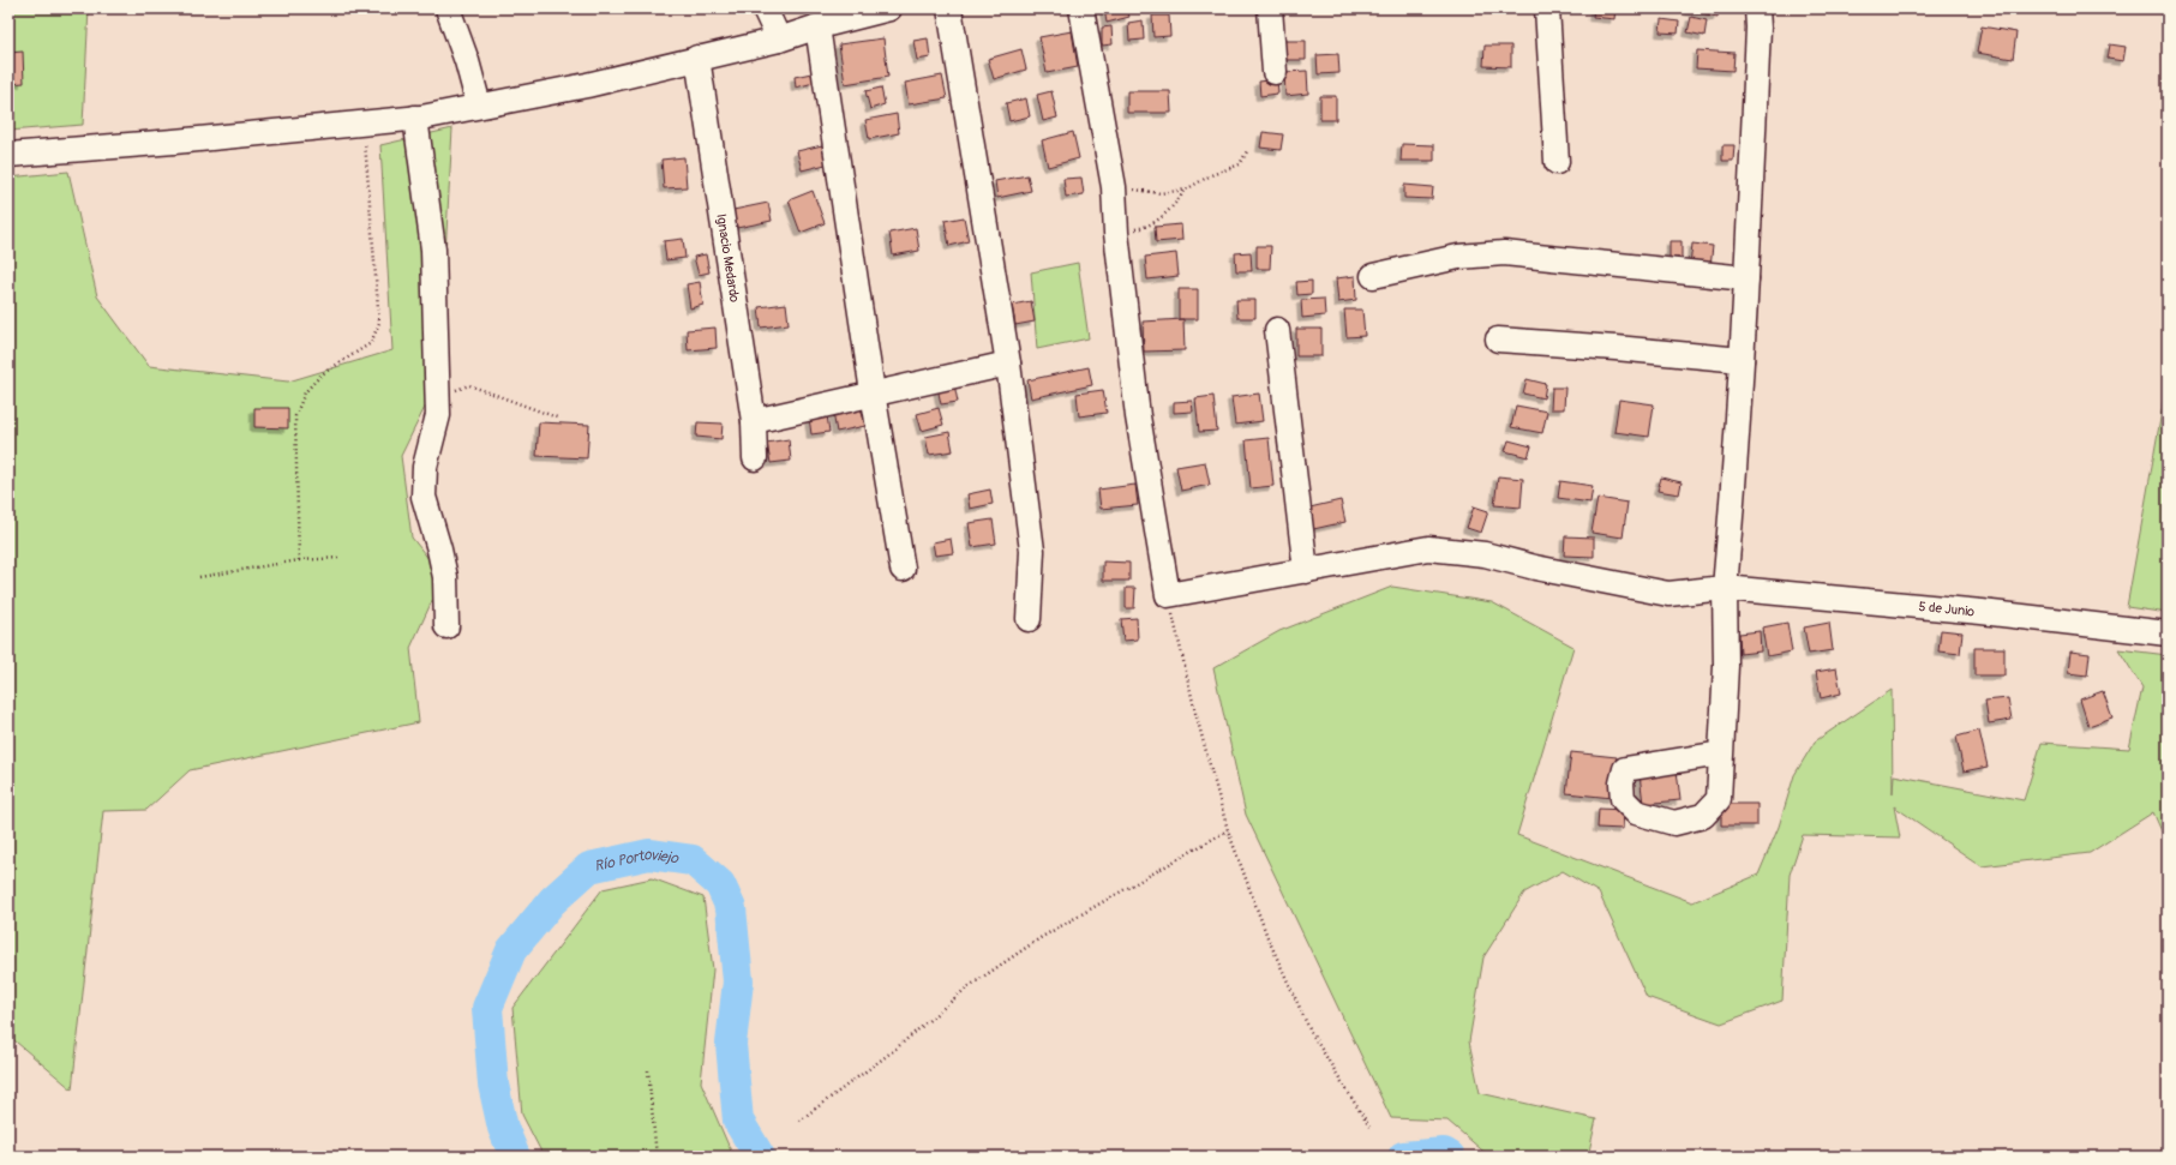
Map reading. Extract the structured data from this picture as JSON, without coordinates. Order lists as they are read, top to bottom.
{
  "streets": {
    "street": ["Ignacio Medardo", "5 de Junio"]
  },
  "water": ["Río Portoviejo"]
}
